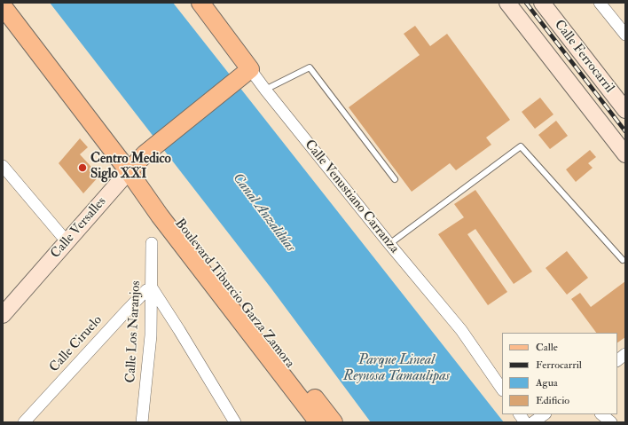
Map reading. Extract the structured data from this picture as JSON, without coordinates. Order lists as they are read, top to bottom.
{
  "streets": {
    "main road": ["Calle Venustiano Carranza", "Calle Versalles", "Boulevard Tiburcio Garza Zamora"],
    "street": ["Calle Ferrocarril", "Calle Los Naranjos", "Calle Ciruelo"]
  },
  "crossings": [
    ["Calle Venustiano Carranza", "Calle Versalles"],
    ["Calle Versalles", "Boulevard Tiburcio Garza Zamora"],
    ["Calle Los Naranjos", "Calle Ciruelo"]
  ],
  "water": ["Canal Anzaldúas", "Parque Lineal Reynosa Tamaulipas"],
  "places": ["Centro Medico Siglo XXI"],
  "legend": [
    "Calle",
    "Ferrocarril",
    "Agua",
    "Edificio"
  ]
}
